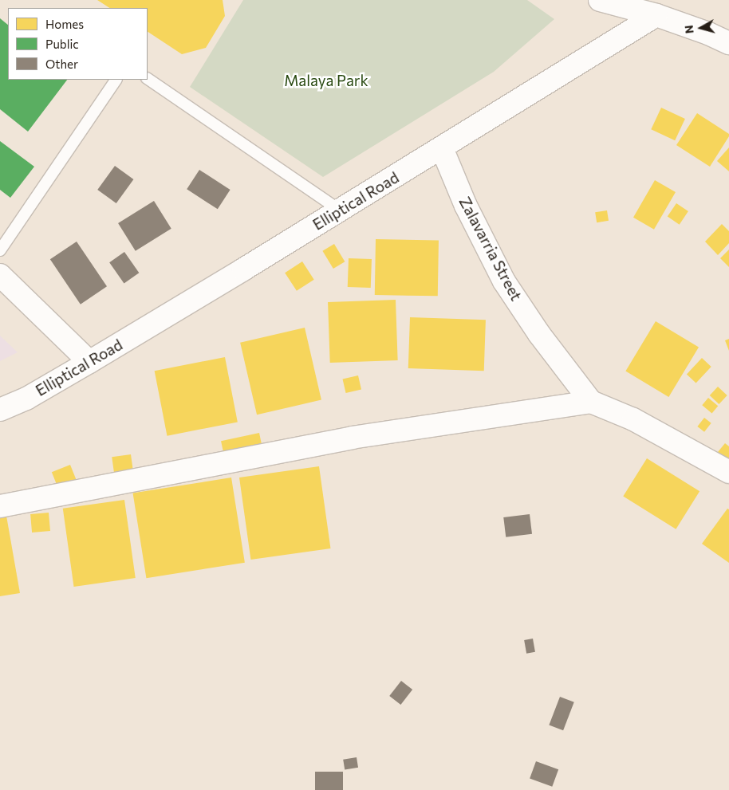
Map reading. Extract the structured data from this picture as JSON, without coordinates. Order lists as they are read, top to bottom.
{
  "streets": {
    "street": ["Elliptical Road", "Zalavarria Street"]
  },
  "crossings": [
    ["Elliptical Road", "Zalavarria Street"]
  ],
  "parks": ["Malaya Park"],
  "legend": ["Homes", "Public", "Other"],
  "north": "left"
}
